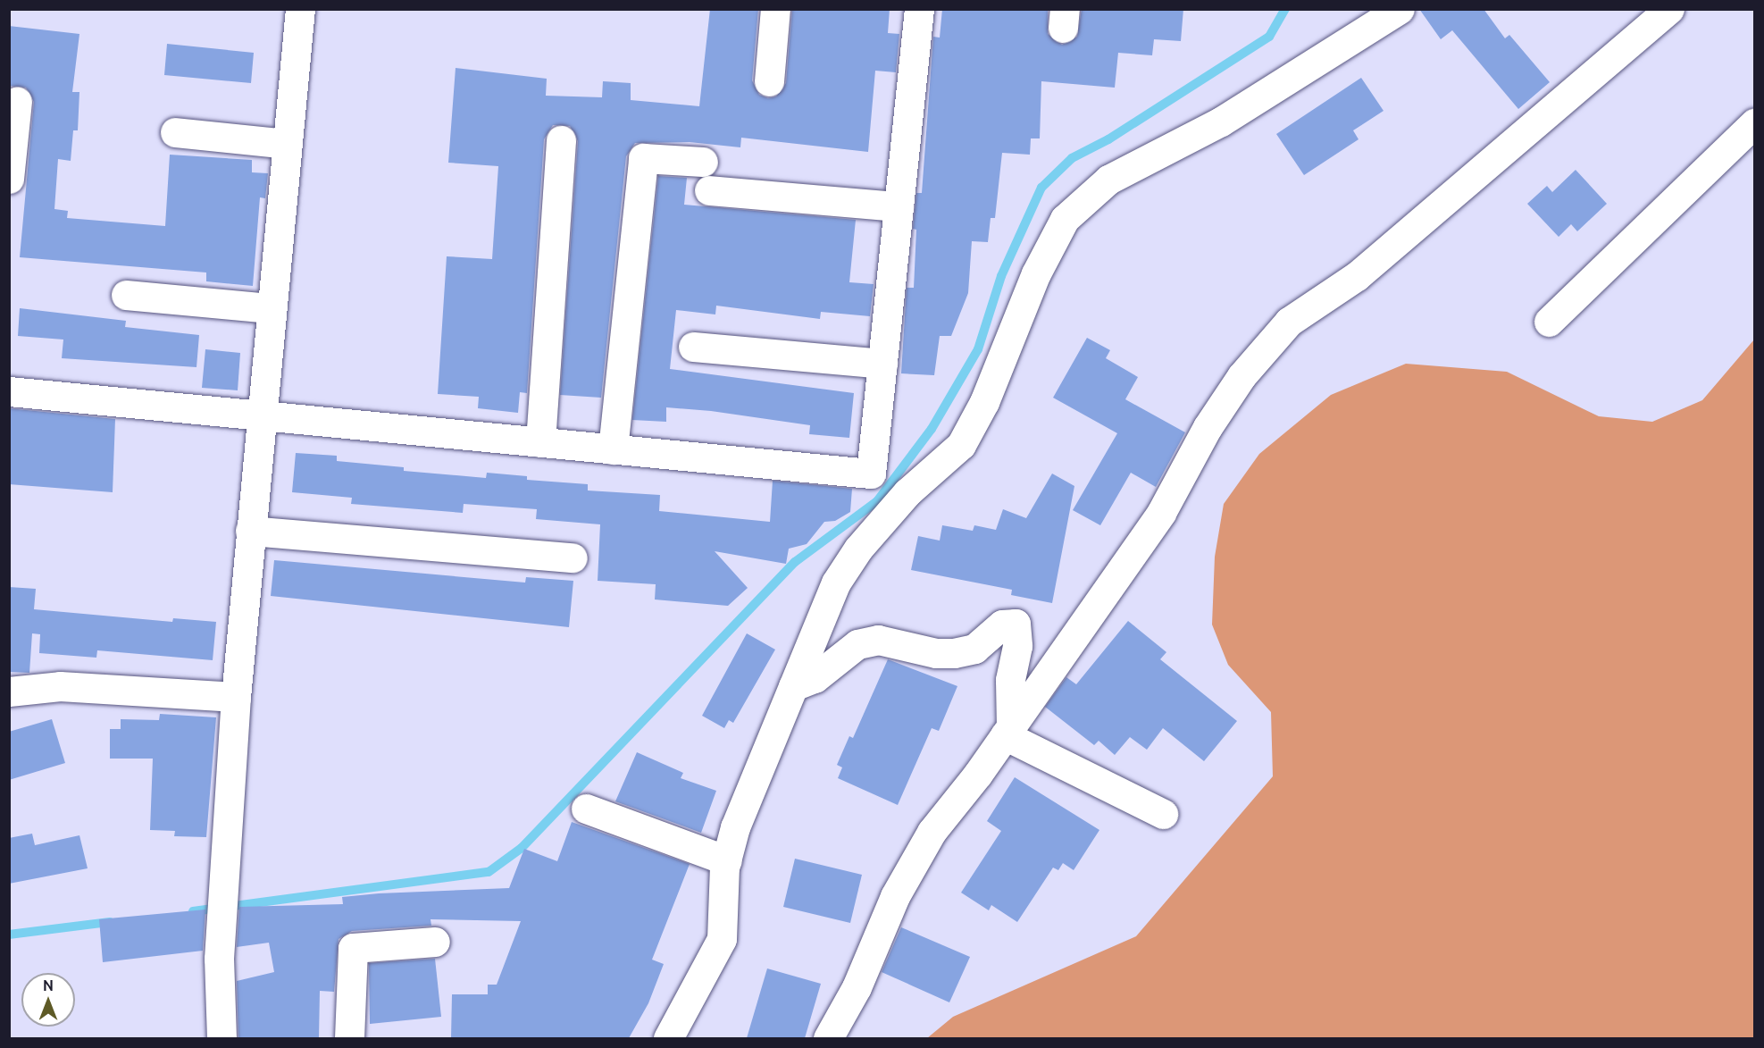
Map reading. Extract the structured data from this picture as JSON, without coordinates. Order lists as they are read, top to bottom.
{
  "north": "top"
}
